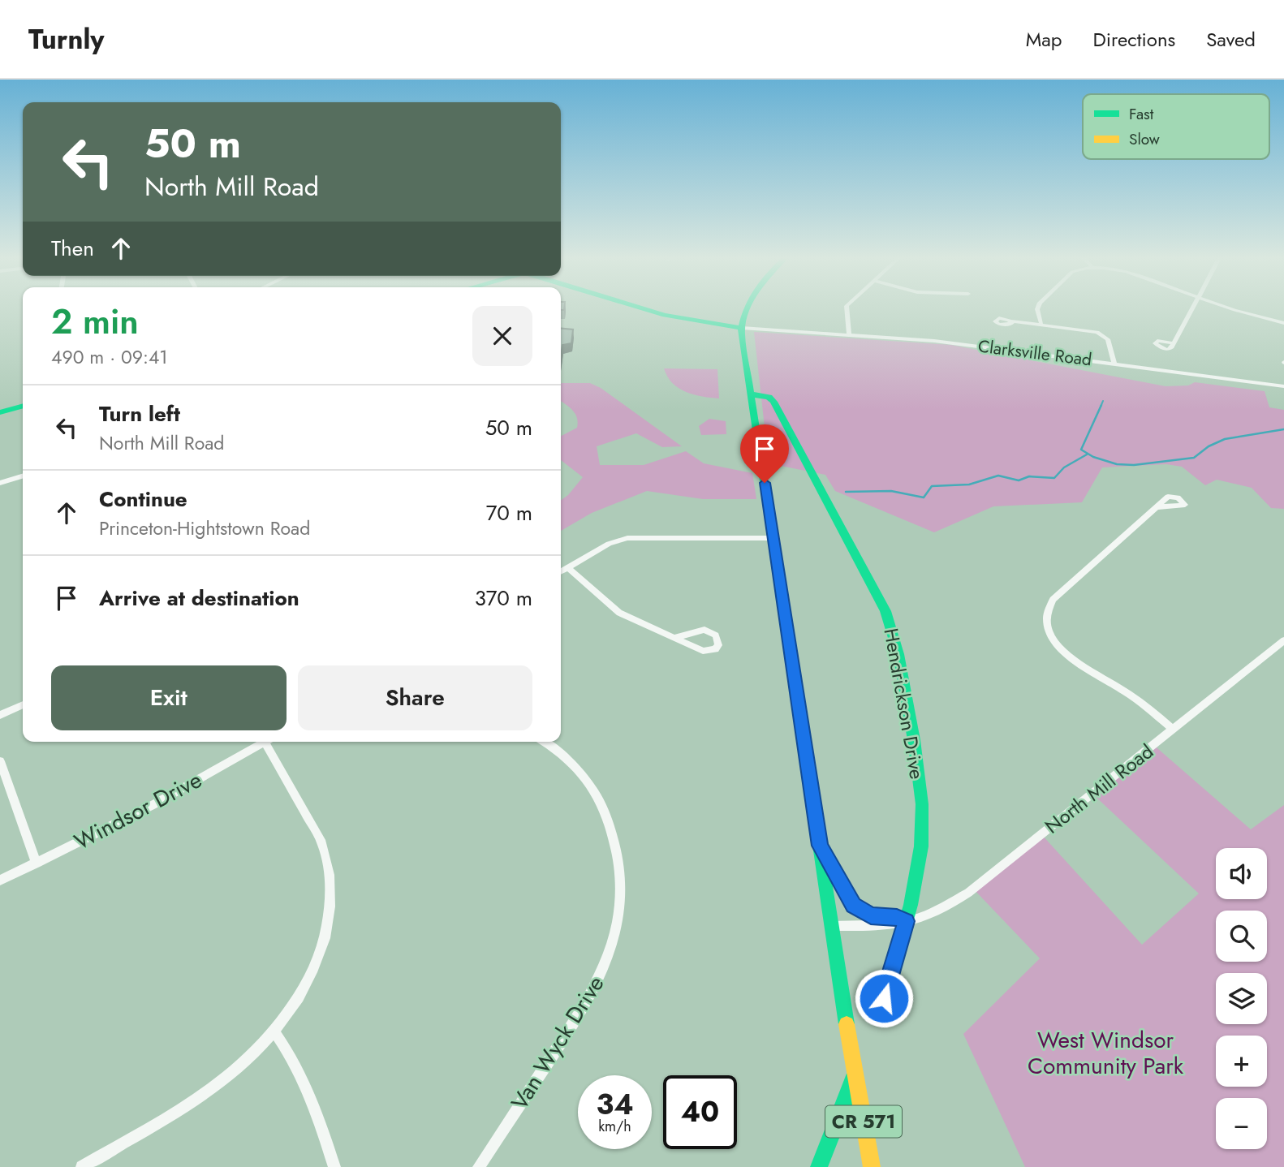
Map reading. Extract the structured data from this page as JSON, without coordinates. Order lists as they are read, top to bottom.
{
  "streets": {
    "street": [
      "Clarksville Road",
      "Hendrickson Drive",
      "North Mill Road",
      "Windsor Drive",
      "Van Wyck Drive",
      "CR 571"
    ]
  },
  "crossings": [
    ["Hendrickson Drive", "North Mill Road"]
  ],
  "parks": ["West Windsor Community Park"],
  "legend": ["Fast", "Slow"],
  "page": {
    "header": "Turnly",
    "nav": ["Map", "Directions", "Saved"],
    "turn": ["50 m", "North Mill Road"],
    "then": "Then",
    "heading": ["2 min", "490 m · 09:41"],
    "list": [
      {
        "name": "Turn left",
        "note": "North Mill Road",
        "value": "50 m"
      },
      {
        "name": "Continue",
        "note": "Princeton-Hightstown Road",
        "value": "70 m"
      },
      {
        "name": "Arrive at destination",
        "value": "370 m"
      }
    ],
    "buttons": ["Exit", "Share"],
    "map_buttons": ["+", "−"],
    "speed": "34 km/h",
    "limit": "40"
  }
}
